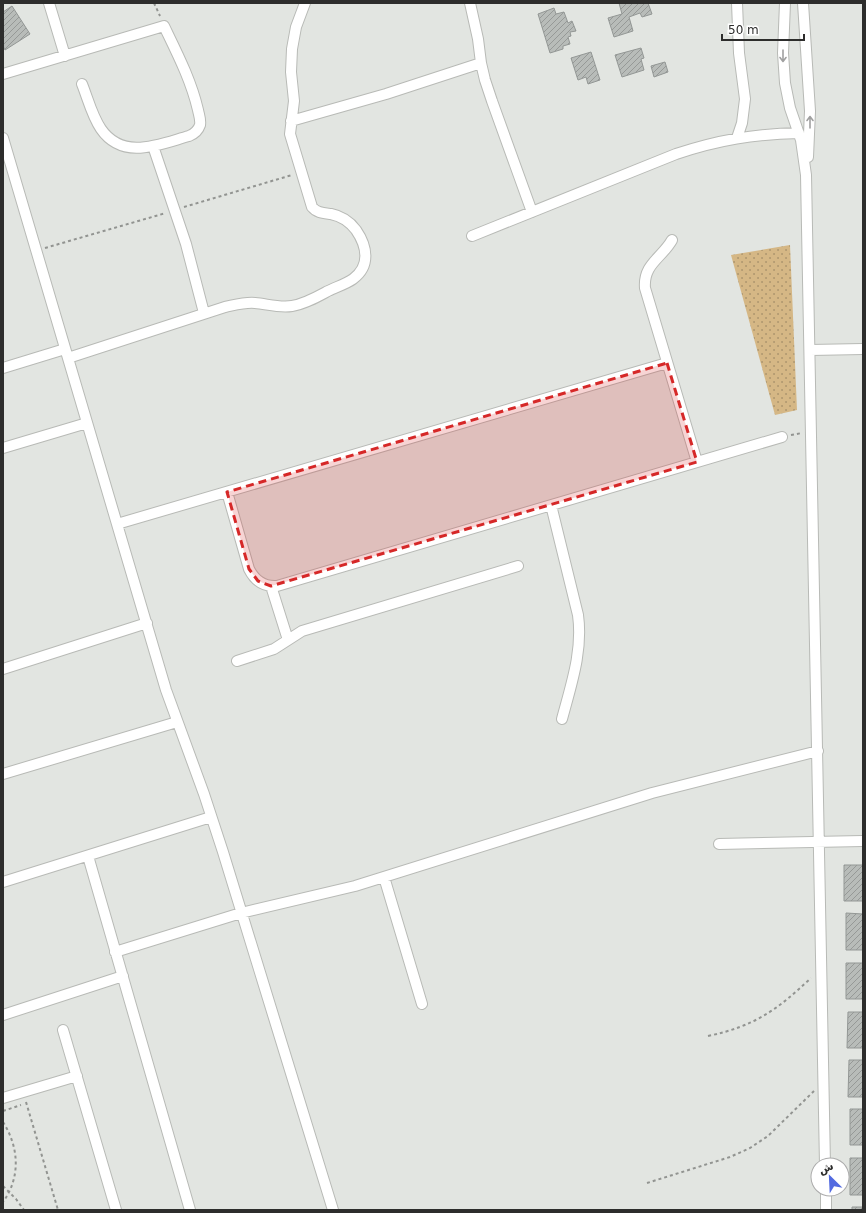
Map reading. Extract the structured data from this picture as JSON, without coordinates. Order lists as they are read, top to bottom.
{
  "scale_bar": "50 m",
  "north": "top left"
}
